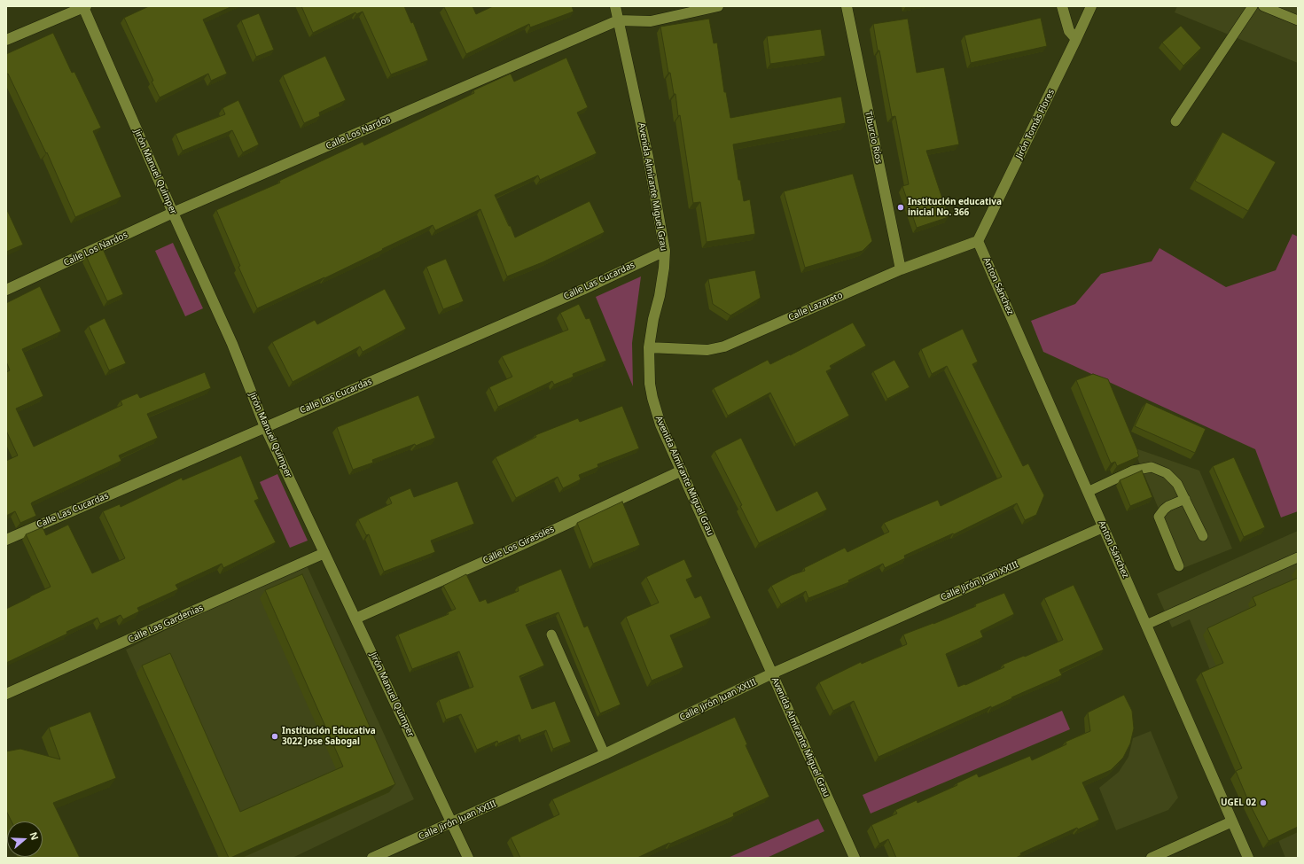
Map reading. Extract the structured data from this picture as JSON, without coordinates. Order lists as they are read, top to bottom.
{
  "streets": {
    "street": [
      "Jirón Tomás Flores",
      "Calle Los Nardos",
      "Tiburcio Ríos",
      "Jirón Manuel Quimper",
      "Avenida Almirante Miguel Grau",
      "Calle Las Cucardas",
      "Anton Sánchez",
      "Calle Lazareto",
      "Calle Los Girasoles",
      "Calle Jirón Juan XXIII",
      "Calle Las Gardenias"
    ]
  },
  "crossings": [
    ["Jirón Tomás Flores", "Anton Sánchez"],
    ["Jirón Tomás Flores", "Calle Lazareto"],
    ["Calle Los Nardos", "Jirón Manuel Quimper"],
    ["Calle Los Nardos", "Avenida Almirante Miguel Grau"],
    ["Tiburcio Ríos", "Calle Lazareto"],
    ["Jirón Manuel Quimper", "Calle Las Cucardas"],
    ["Jirón Manuel Quimper", "Calle Los Girasoles"],
    ["Jirón Manuel Quimper", "Calle Jirón Juan XXIII"],
    ["Jirón Manuel Quimper", "Calle Las Gardenias"],
    ["Avenida Almirante Miguel Grau", "Calle Las Cucardas"],
    ["Avenida Almirante Miguel Grau", "Calle Lazareto"],
    ["Avenida Almirante Miguel Grau", "Calle Los Girasoles"],
    ["Avenida Almirante Miguel Grau", "Calle Jirón Juan XXIII"],
    ["Anton Sánchez", "Calle Lazareto"],
    ["Anton Sánchez", "Calle Jirón Juan XXIII"]
  ],
  "places": ["Institución educativa inicial No. 366", "Institución Educativa 3022 Jose Sabogal", "UGEL 02"],
  "north": "right"
}
